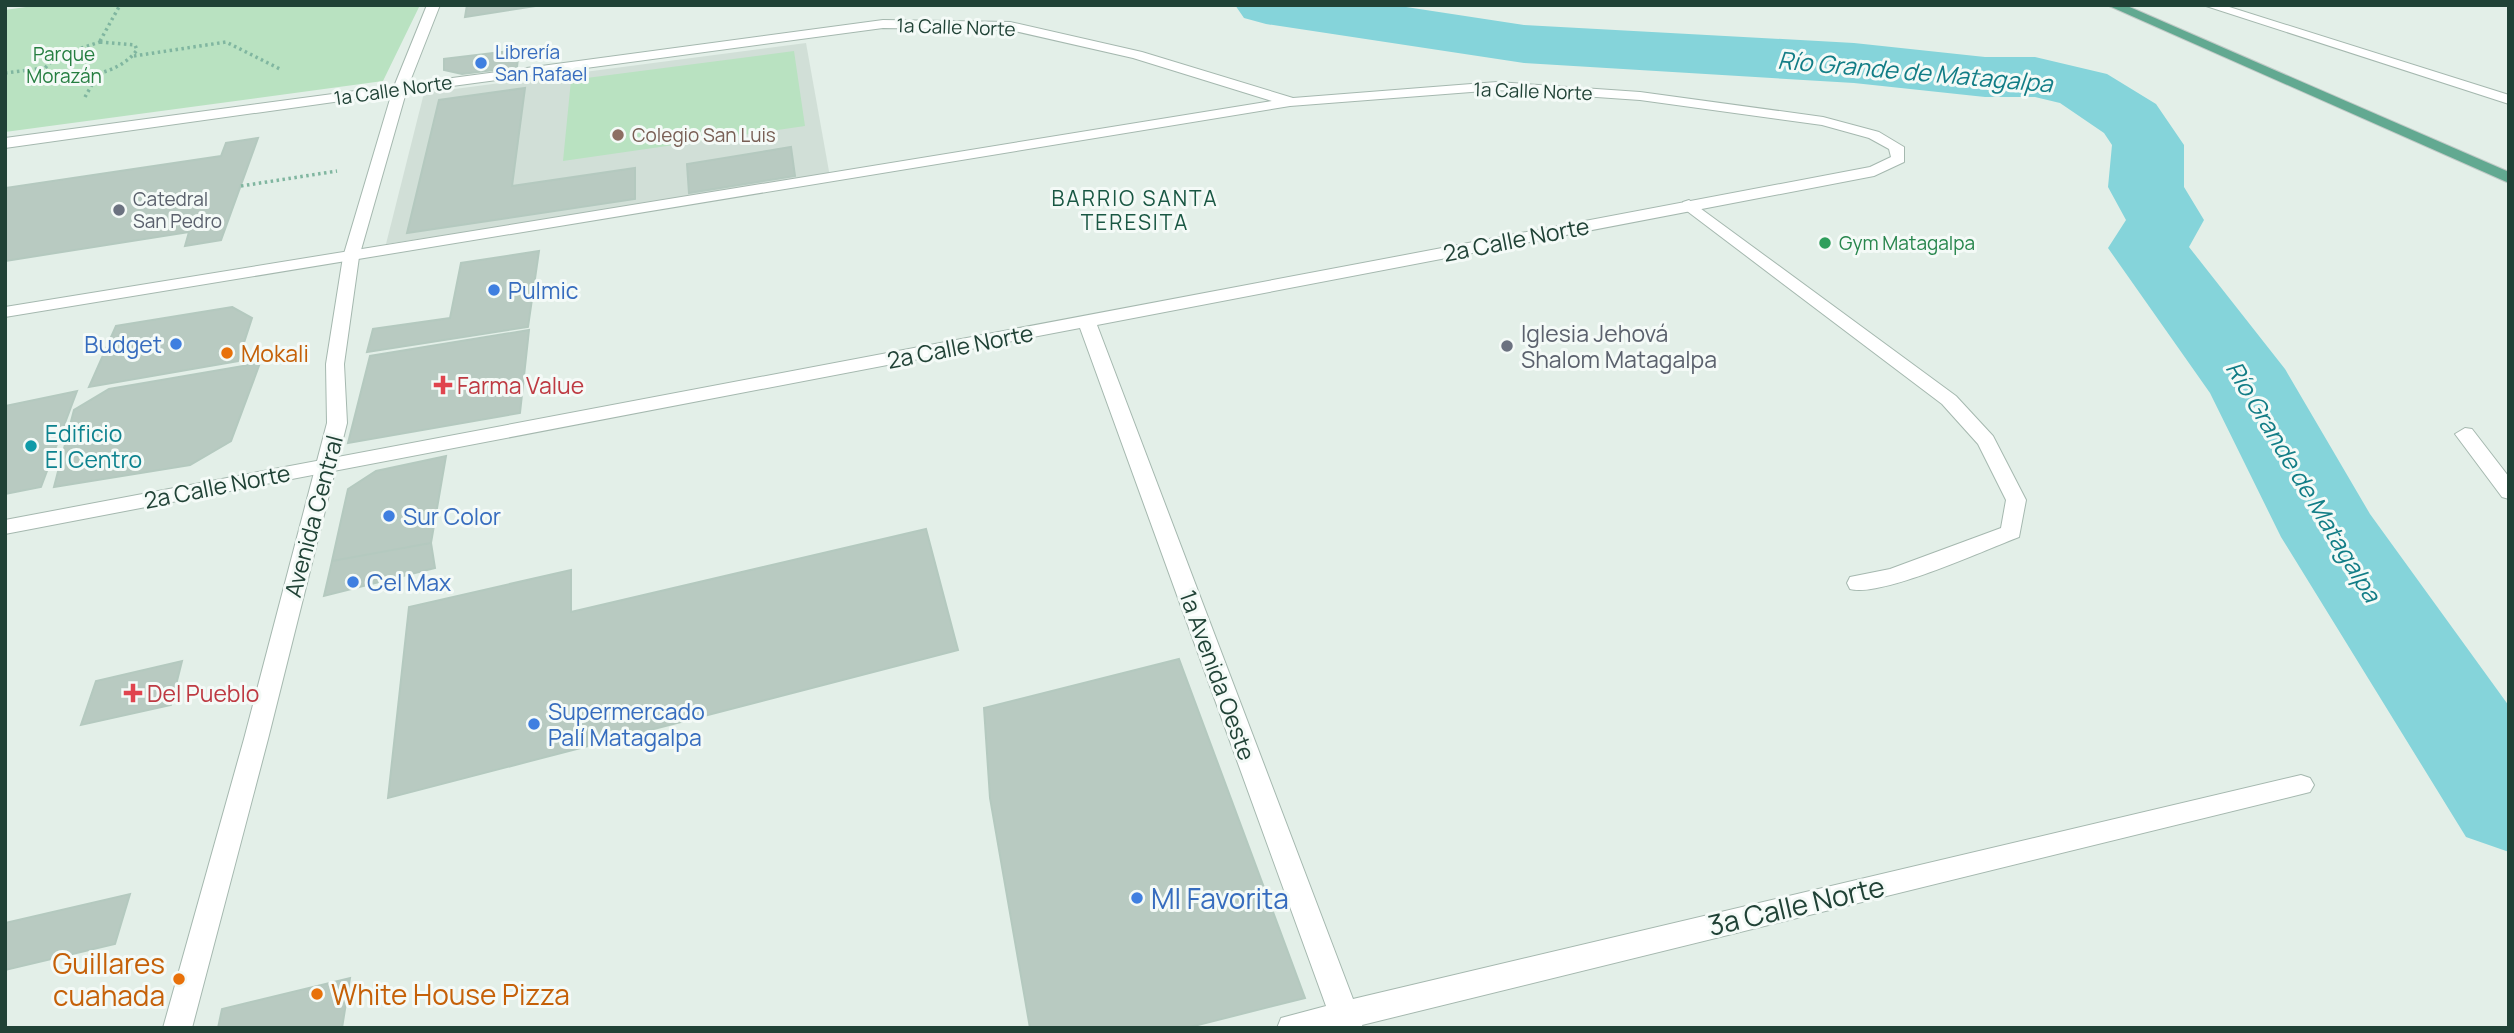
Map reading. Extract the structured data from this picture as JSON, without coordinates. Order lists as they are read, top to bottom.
{
  "streets": {
    "street": [
      "1a Calle Norte",
      "2a Calle Norte",
      "Avenida Central",
      "1a Avenida Oeste",
      "3a Calle Norte"
    ]
  },
  "crossings": [
    ["1a Calle Norte", "2a Calle Norte"],
    ["1a Calle Norte", "Avenida Central"],
    ["2a Calle Norte", "Avenida Central"],
    ["2a Calle Norte", "1a Avenida Oeste"],
    ["1a Avenida Oeste", "3a Calle Norte"]
  ],
  "districts": ["BARRIO SANTA TERESITA"],
  "water": ["Río Grande de Matagalpa"],
  "parks": ["Parque Morazán"],
  "places": {
    "other": [
      "Librería San Rafael",
      "Colegio San Luis",
      "Catedral San Pedro",
      "Gym Matagalpa",
      "Pulmic",
      "Budget",
      "Iglesia Jehová Shalom Matagalpa",
      "Mokali",
      "Edificio El Centro",
      "Sur Color",
      "Cel Max",
      "Supermercado Palí Matagalpa",
      "MI Favorita",
      "Guillares cuahada",
      "White House Pizza"
    ],
    "health": ["Farma Value", "Del Pueblo"]
  }
}
